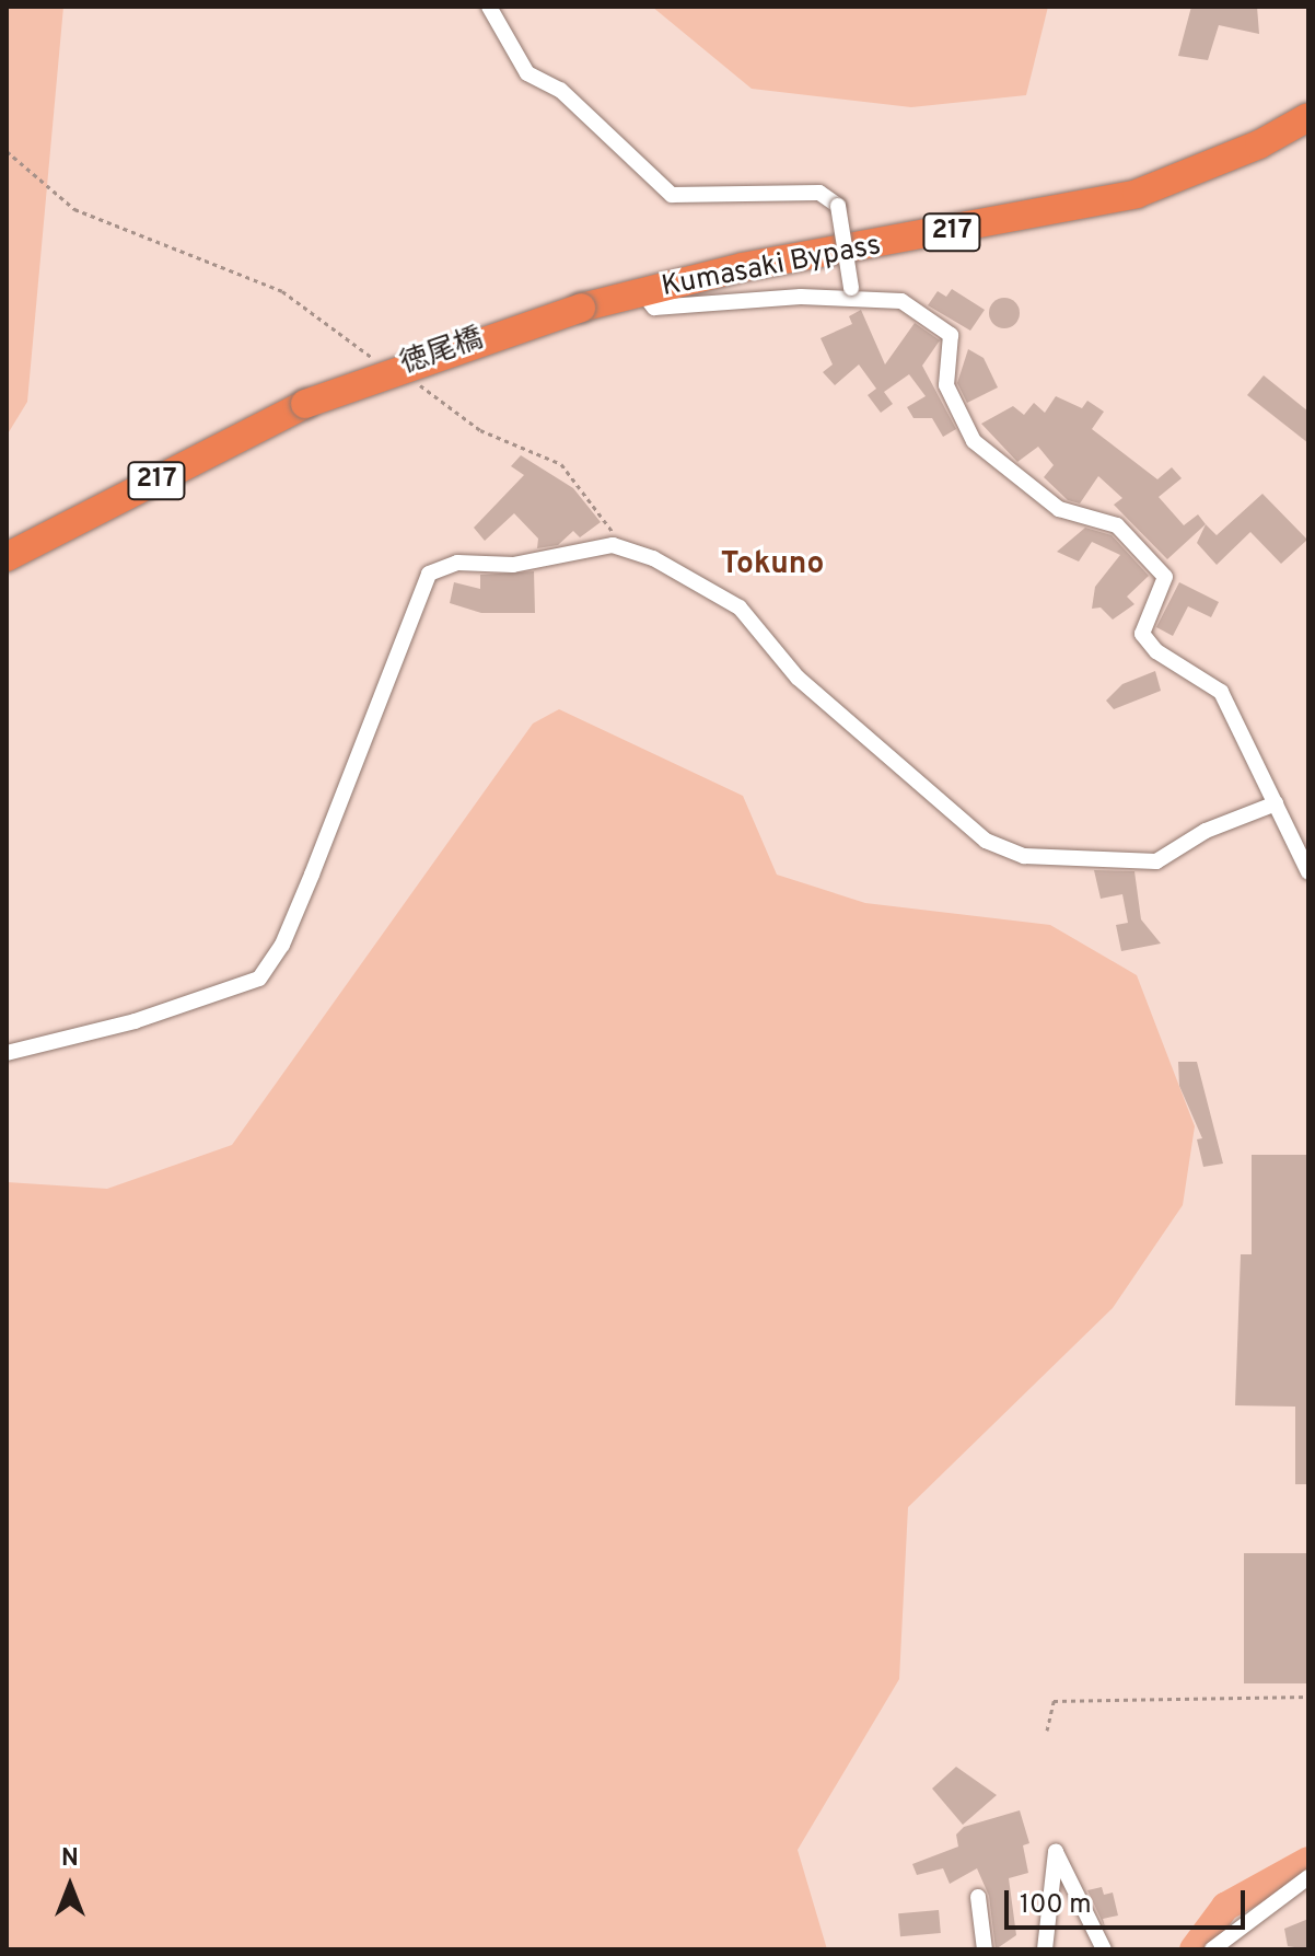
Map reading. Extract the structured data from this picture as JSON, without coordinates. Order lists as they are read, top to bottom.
{
  "streets": {
    "highway": ["217", "Kumasaki Bypass", "徳尾橋"]
  },
  "crossings": [
    ["Kumasaki Bypass", "徳尾橋"]
  ],
  "districts": ["Tokuno"],
  "scale_bar": "100 m",
  "north": "top"
}
